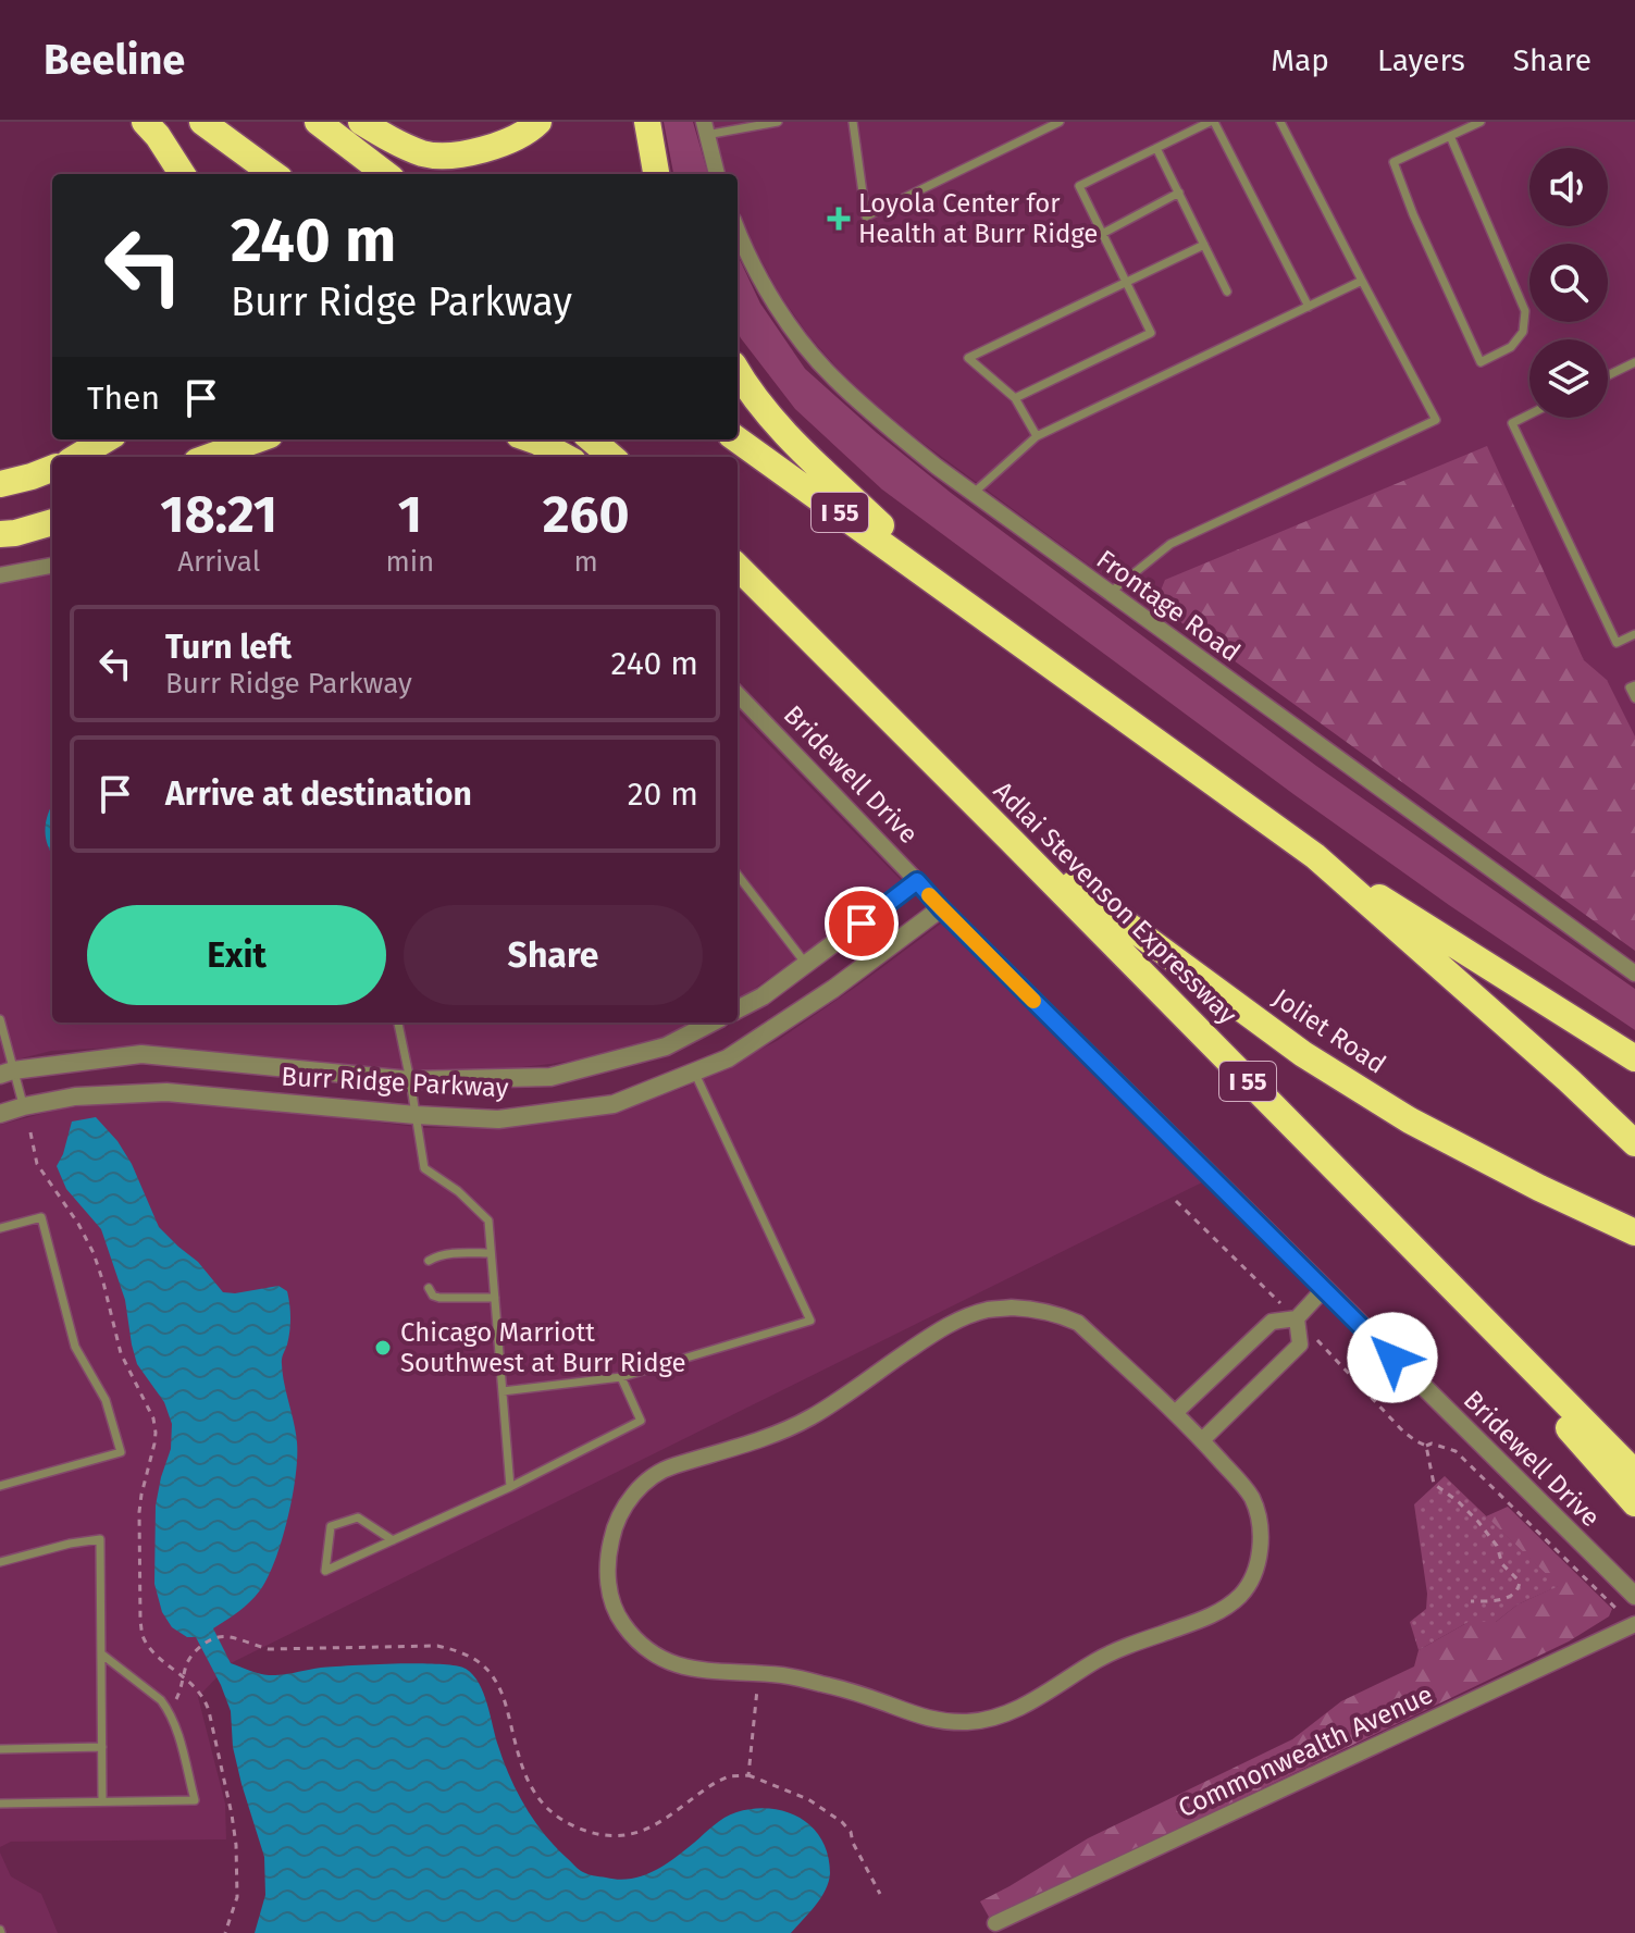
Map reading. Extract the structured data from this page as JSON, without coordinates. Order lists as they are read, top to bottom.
{
  "streets": {
    "highway": ["I 55", "Adlai Stevenson Expressway", "Joliet Road"],
    "street": [
      "Frontage Road",
      "Bridewell Drive",
      "Burr Ridge Parkway",
      "Commonwealth Avenue"
    ]
  },
  "crossings": [
    ["Bridewell Drive", "Burr Ridge Parkway"],
    ["Adlai Stevenson Expressway", "Joliet Road"]
  ],
  "places": {
    "health": ["Loyola Center for Health at Burr Ridge"],
    "other": ["Chicago Marriott Southwest at Burr Ridge"]
  },
  "page": {
    "header": "Beeline",
    "nav": ["Map", "Layers", "Share"],
    "turn": ["240 m", "Burr Ridge Parkway"],
    "then": "Then",
    "eta": [
      "18:21",
      "Arrival",
      "1",
      "min",
      "260",
      "m"
    ],
    "list": [
      {
        "name": "Turn left",
        "note": "Burr Ridge Parkway",
        "value": "240 m"
      },
      {
        "name": "Arrive at destination",
        "value": "20 m"
      }
    ],
    "buttons": ["Exit", "Share"]
  }
}
